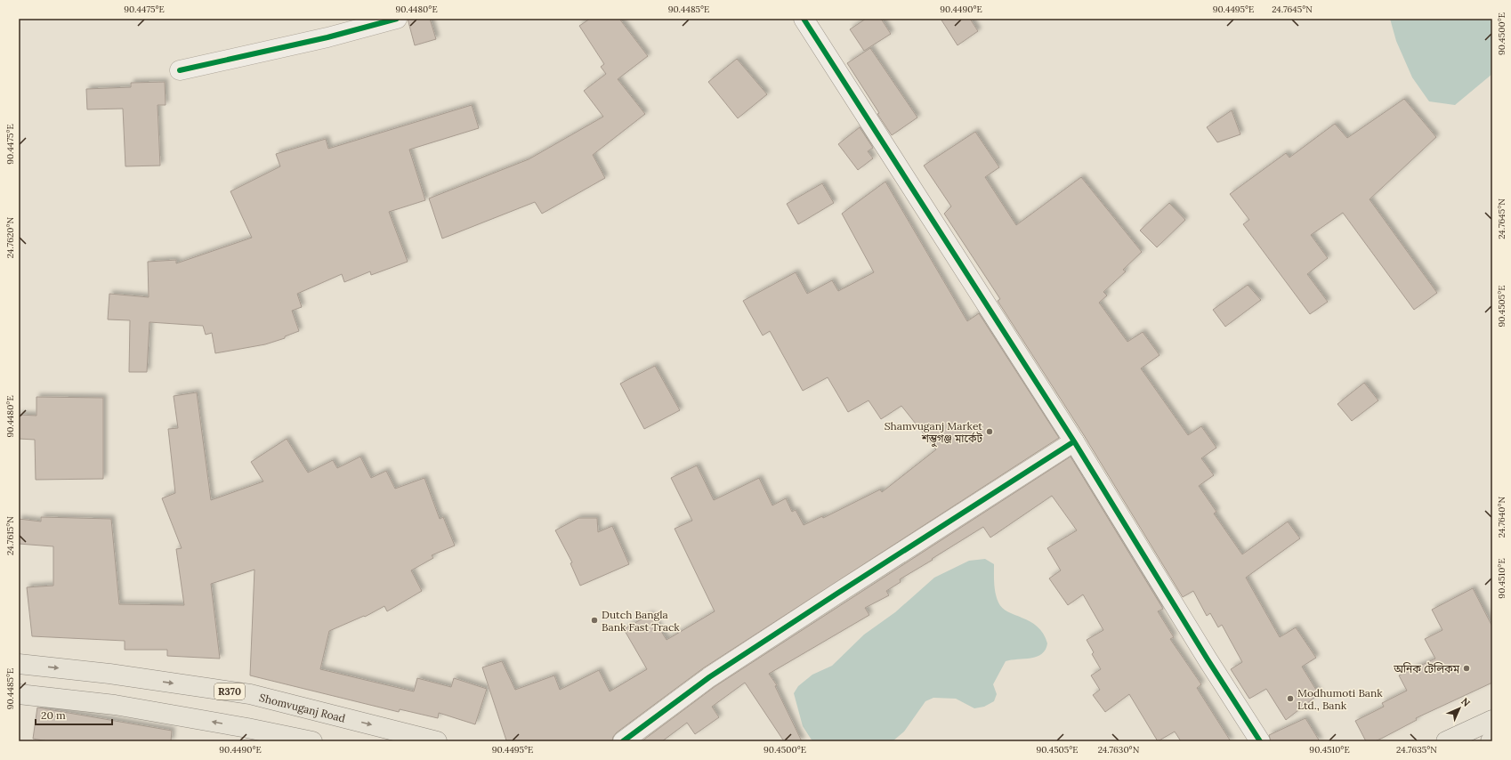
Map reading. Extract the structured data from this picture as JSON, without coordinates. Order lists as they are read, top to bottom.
{
  "streets": {
    "main road": ["R370", "Shomvuganj Road"]
  },
  "places": [
    "Shamvuganj Market শম্ভুগঞ্জ মার্কেট",
    "Dutch Bangla Bank Fast Track",
    "অনিক টেলিকম",
    "Modhumoti Bank Ltd., Bank"
  ],
  "scale_bar": "20 m",
  "north": "top right",
  "coordinates": [
    "90.4475°E",
    "90.4480°E",
    "90.4485°E",
    "90.4490°E",
    "90.4495°E",
    "24.7645°N",
    "90.4500°E",
    "24.7620°N",
    "90.4505°E",
    "24.7640°N",
    "24.7615°N",
    "90.4510°E",
    "24.7630°N",
    "24.7635°N"
  ]
}
